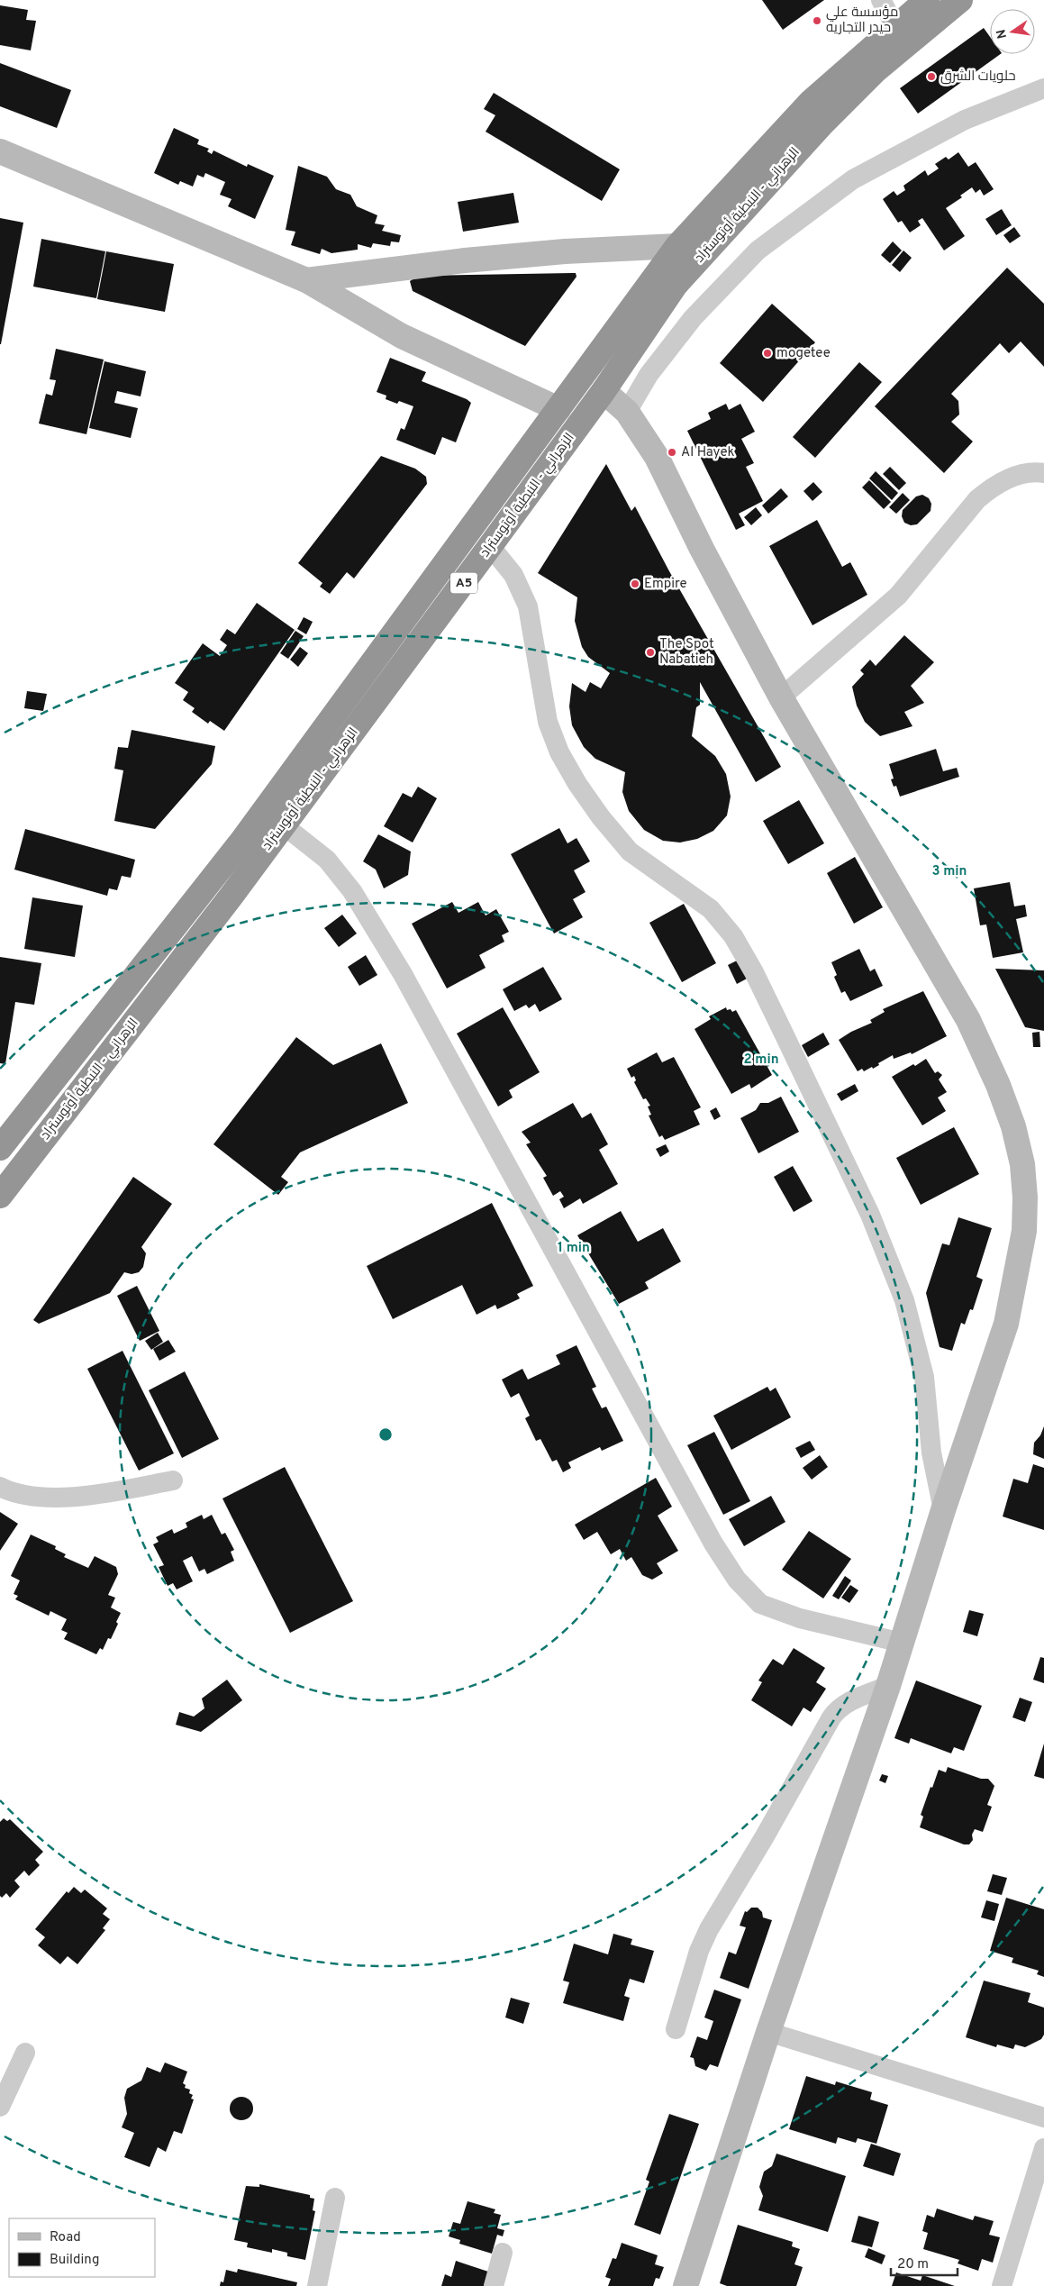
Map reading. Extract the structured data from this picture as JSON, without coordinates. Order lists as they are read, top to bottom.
{
  "streets": {
    "highway": ["الزهراني - النبطية أوتوستراد", "A5"]
  },
  "places": [
    "مؤسسة علي حيدر التجاريه",
    "حلويات الشرق",
    "mogetee",
    "Al Hayek",
    "Empire",
    "The Spot Nabatieh"
  ],
  "legend": ["Road", "Building"],
  "scale_bar": "20 m",
  "north": "left",
  "rings": ["3 min", "2 min", "1 min"]
}
